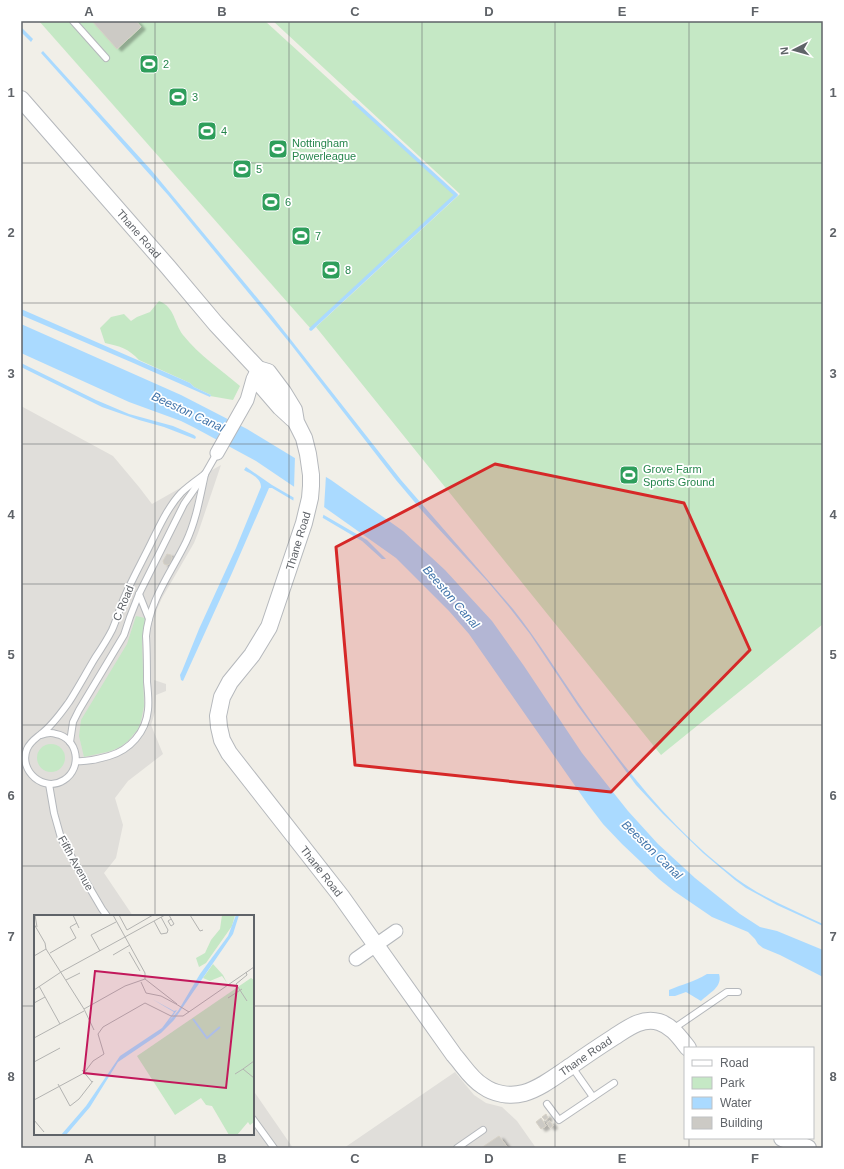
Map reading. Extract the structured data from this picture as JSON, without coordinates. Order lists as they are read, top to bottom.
{
  "streets": {
    "street": ["Thane Road"],
    "lane": ["C Road", "Fifth Avenue"]
  },
  "crossings": [
    ["C Road", "Fifth Avenue"]
  ],
  "water": ["Beeston Canal"],
  "places": {
    "sports": [
      "2",
      "3",
      "4",
      "Nottingham Powerleague",
      "5",
      "6",
      "7",
      "8",
      "Grove Farm Sports Ground"
    ]
  },
  "legend": [
    "Road",
    "Park",
    "Water",
    "Building"
  ],
  "north": "left",
  "grid": {
    "columns": [
      "A",
      "B",
      "C",
      "D",
      "E",
      "F"
    ],
    "rows": [
      "1",
      "2",
      "3",
      "4",
      "5",
      "6",
      "7",
      "8"
    ]
  }
}
